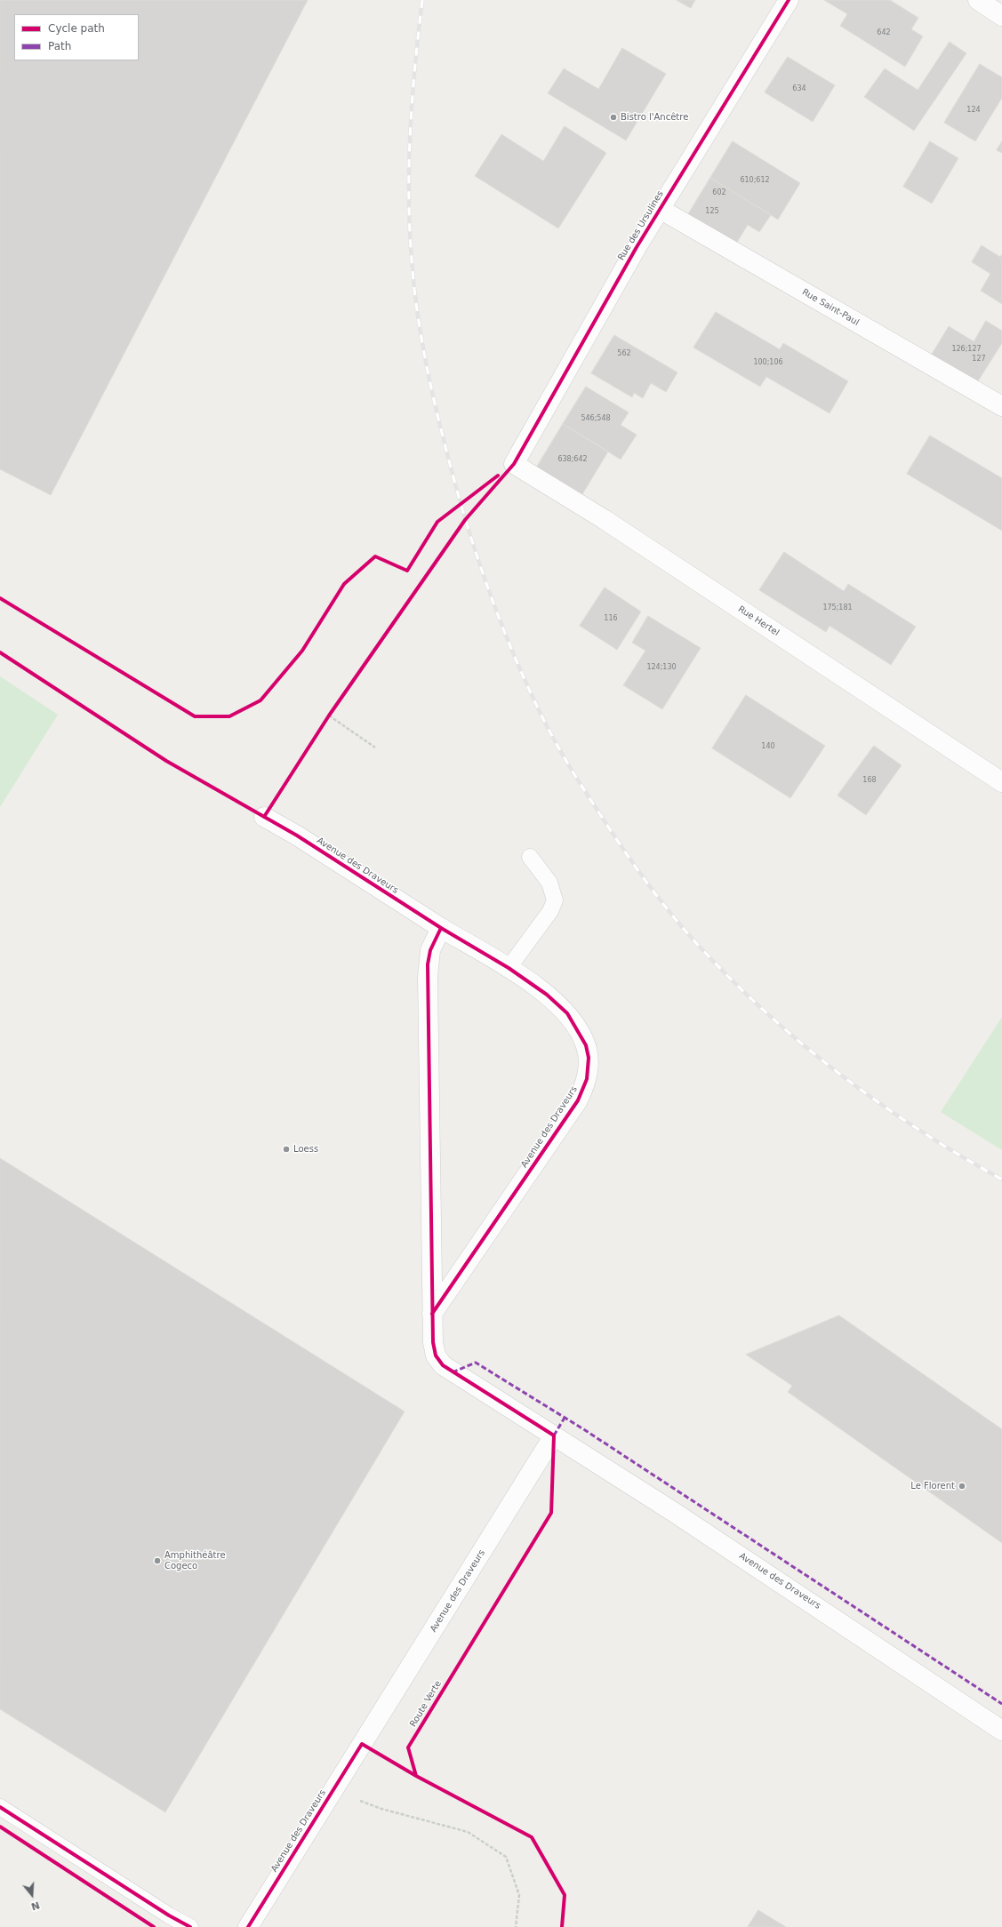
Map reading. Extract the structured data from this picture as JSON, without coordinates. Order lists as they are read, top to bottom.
{
  "streets": {
    "street": [
      "Rue des Ursulines",
      "Rue Saint-Paul",
      "Rue Hertel",
      "Avenue des Draveurs"
    ],
    "cycle path": ["Route Verte"]
  },
  "crossings": [
    ["Rue des Ursulines", "Rue Saint-Paul"],
    ["Rue des Ursulines", "Rue Hertel"]
  ],
  "places": [
    "Bistro l'Ancêtre",
    "Loess",
    "Le Florent",
    "Amphithéâtre Cogeco"
  ],
  "house_numbers": [
    "642",
    "634",
    "124",
    "610;612",
    "602",
    "125",
    "126;127",
    "562",
    "127",
    "100;106",
    "546;548",
    "638;642",
    "175;181",
    "116",
    "124;130",
    "140",
    "168"
  ],
  "legend": ["Cycle path", "Path"],
  "north": "bottom"
}
